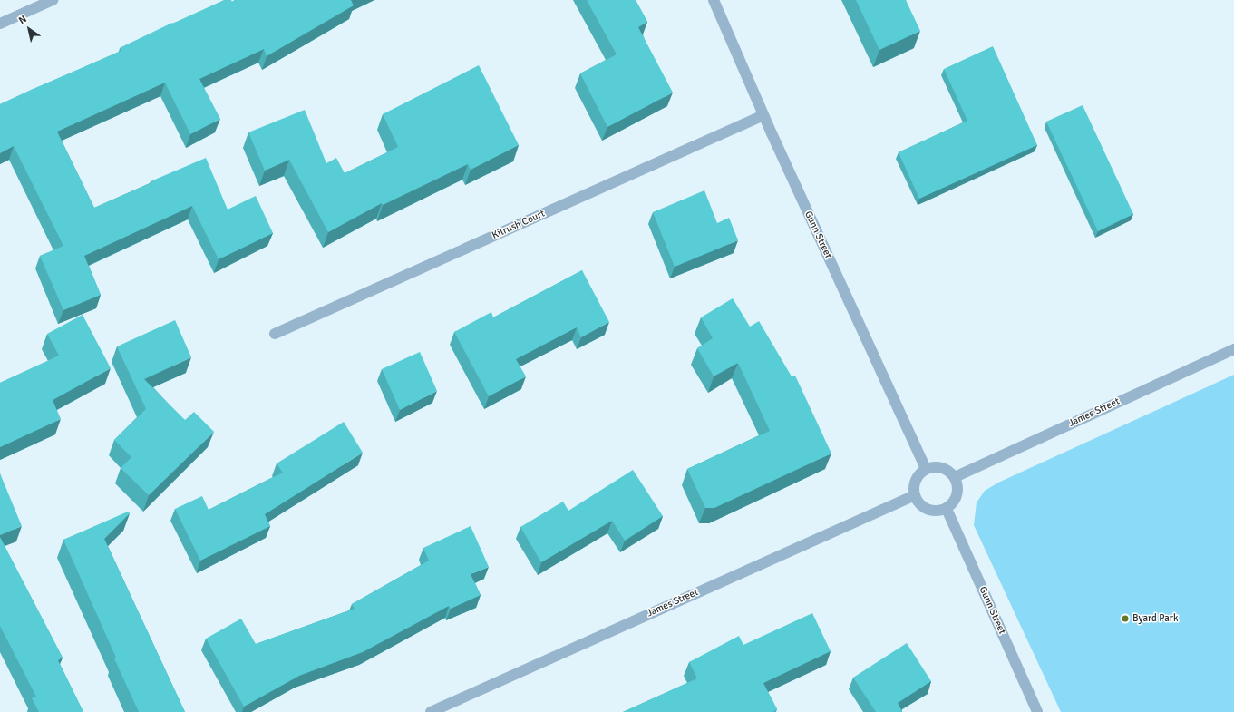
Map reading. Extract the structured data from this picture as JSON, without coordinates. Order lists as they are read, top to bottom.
{
  "streets": {
    "street": ["Kilrush Court", "Gunn Street", "James Street"]
  },
  "crossings": [
    ["Kilrush Court", "Gunn Street"],
    ["Gunn Street", "James Street"]
  ],
  "places": ["Byard Park"],
  "north": "top left"
}
